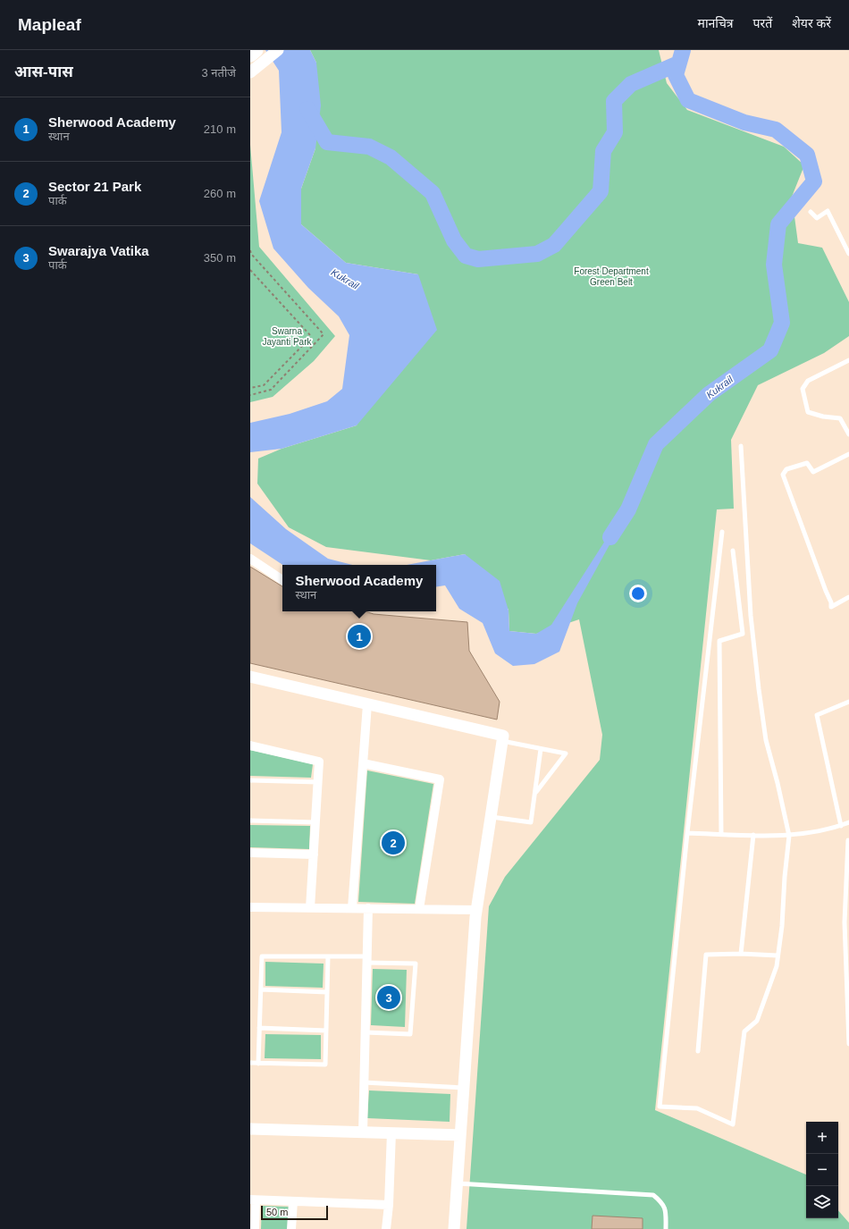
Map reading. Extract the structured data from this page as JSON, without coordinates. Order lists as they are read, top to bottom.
{
  "water": ["Kukrail"],
  "parks": ["Forest Department Green Belt", "Swarna Jayanti Park"],
  "scale_bar": "50 m",
  "page": {
    "header": "Mapleaf",
    "nav": ["मानचित्र", "परतें", "शेयर करें"],
    "heading": ["आस-पास", "3 नतीजे"],
    "list": [
      {
        "mark": "1",
        "name": "Sherwood Academy",
        "note": "स्थान",
        "value": "210 m"
      },
      {
        "mark": "2",
        "name": "Sector 21 Park",
        "note": "पार्क",
        "value": "260 m"
      },
      {
        "mark": "3",
        "name": "Swarajya Vatika",
        "note": "पार्क",
        "value": "350 m"
      }
    ],
    "popup": ["Sherwood Academy", "स्थान"],
    "pins": ["1", "2", "3"],
    "map_buttons": ["+", "−"],
    "scale": "50 m"
  }
}
